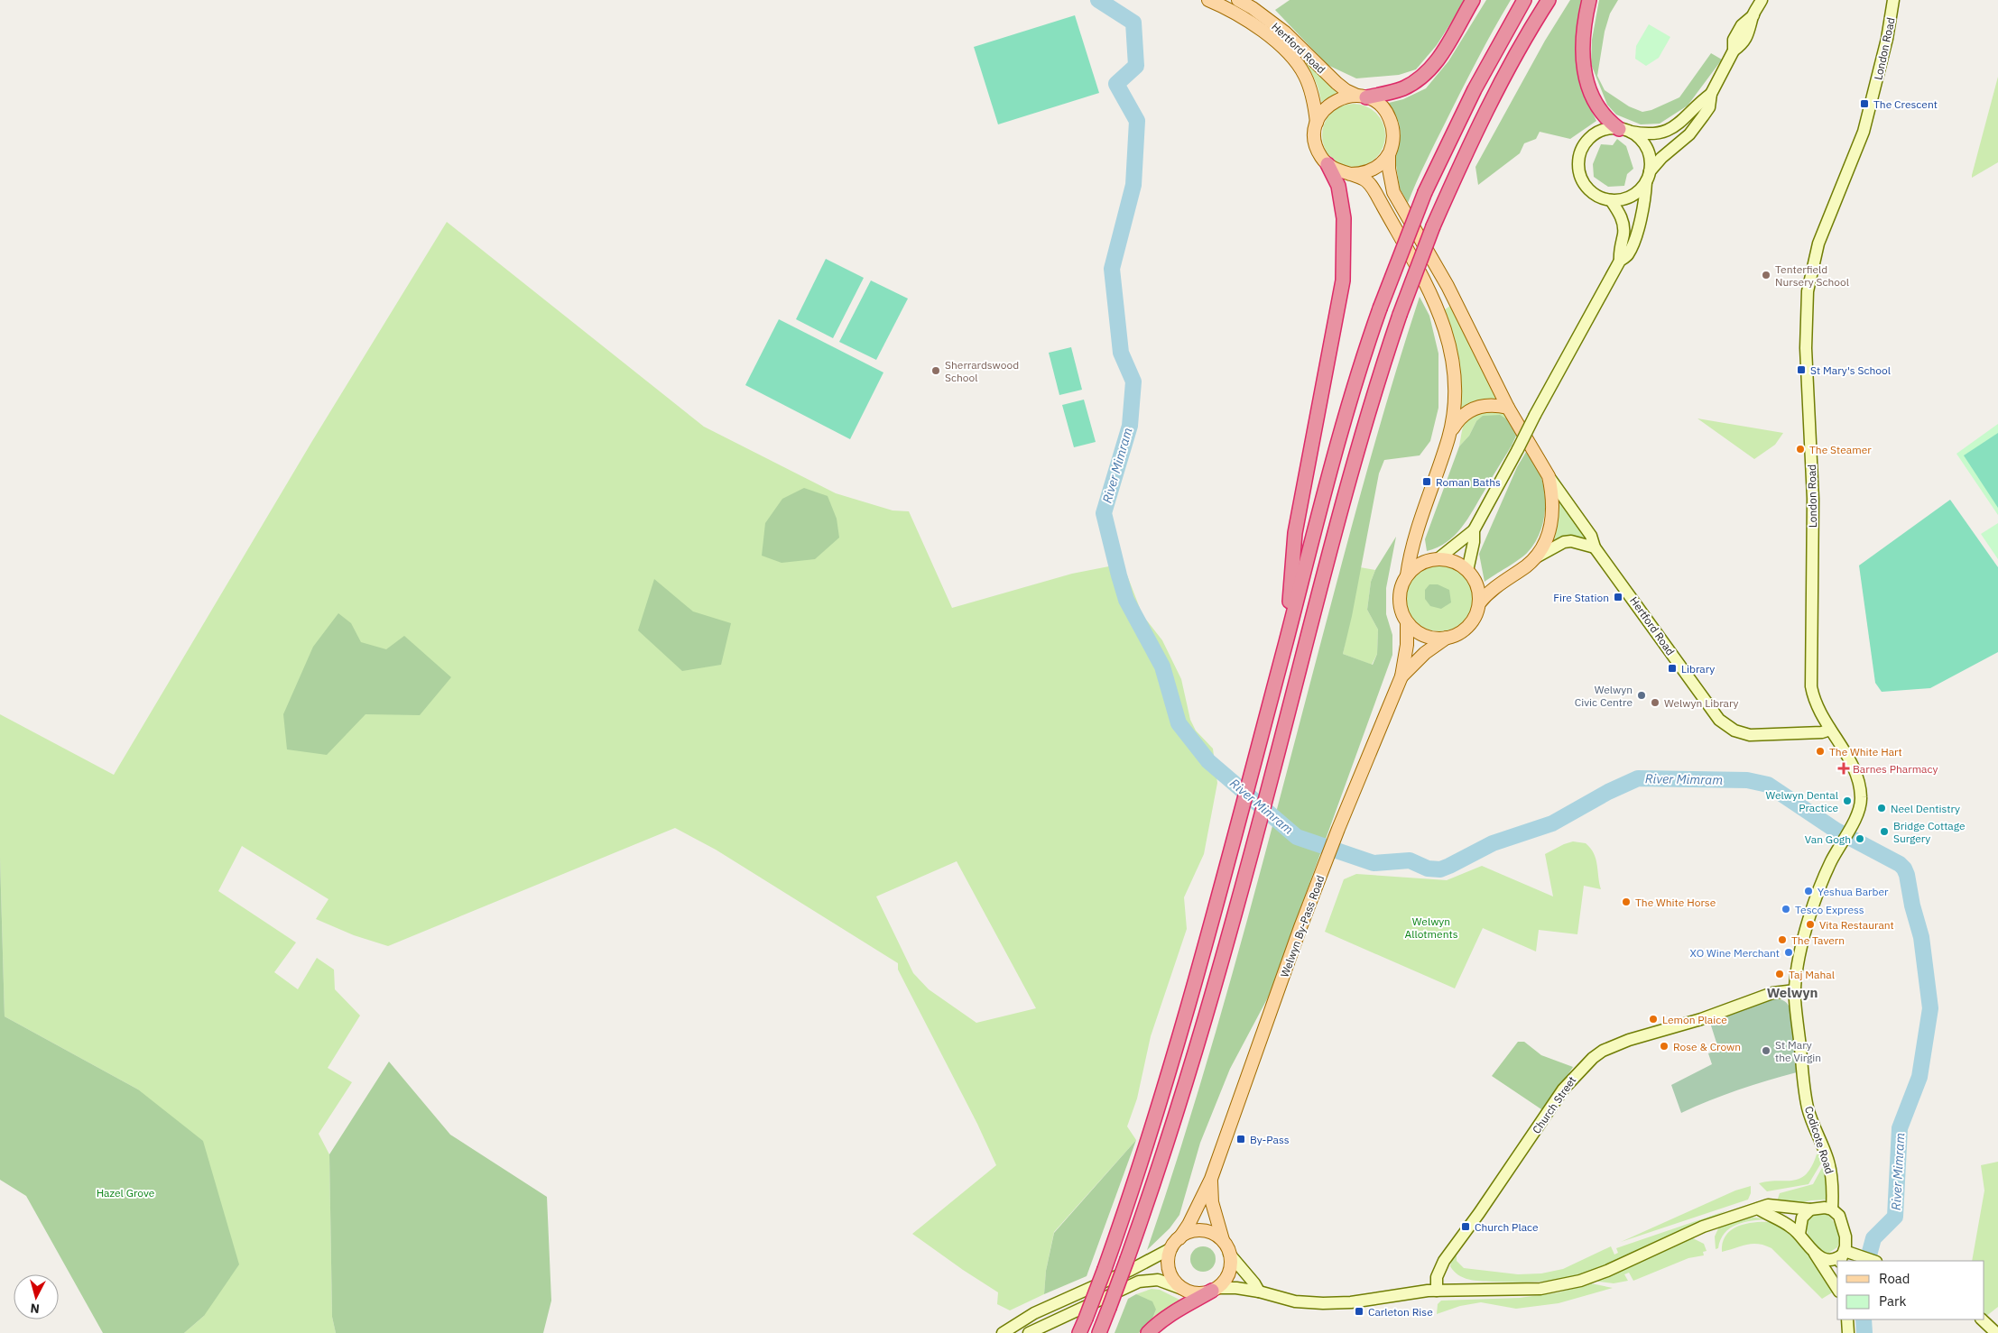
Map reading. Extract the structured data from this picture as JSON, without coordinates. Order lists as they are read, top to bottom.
{
  "streets": {
    "main road": [
      "Hertford Road",
      "London Road",
      "Welwyn By-Pass Road",
      "Church Street",
      "Codicote Road"
    ]
  },
  "crossings": [
    ["London Road", "Codicote Road"],
    ["Church Street", "Codicote Road"]
  ],
  "districts": ["Welwyn"],
  "water": ["River Mimram"],
  "parks": ["Welwyn Allotments", "Hazel Grove"],
  "places": {
    "transit": [
      "The Crescent",
      "St Mary's School",
      "Roman Baths",
      "Fire Station",
      "Library",
      "By-Pass",
      "Church Place",
      "Carleton Rise"
    ],
    "other": [
      "Tenterfield Nursery School",
      "Sherrardswood School",
      "The Steamer",
      "Welwyn Civic Centre",
      "Welwyn Library",
      "The White Hart",
      "Welwyn Dental Practice",
      "Neel Dentistry",
      "Bridge Cottage Surgery",
      "Van Gogh",
      "Yeshua Barber",
      "The White Horse",
      "Tesco Express",
      "Vita Restaurant",
      "The Tavern",
      "XO Wine Merchant",
      "Taj Mahal",
      "Lemon Plaice",
      "Rose & Crown",
      "St Mary the Virgin"
    ],
    "health": ["Barnes Pharmacy"]
  },
  "legend": ["Road", "Park"],
  "north": "bottom"
}
